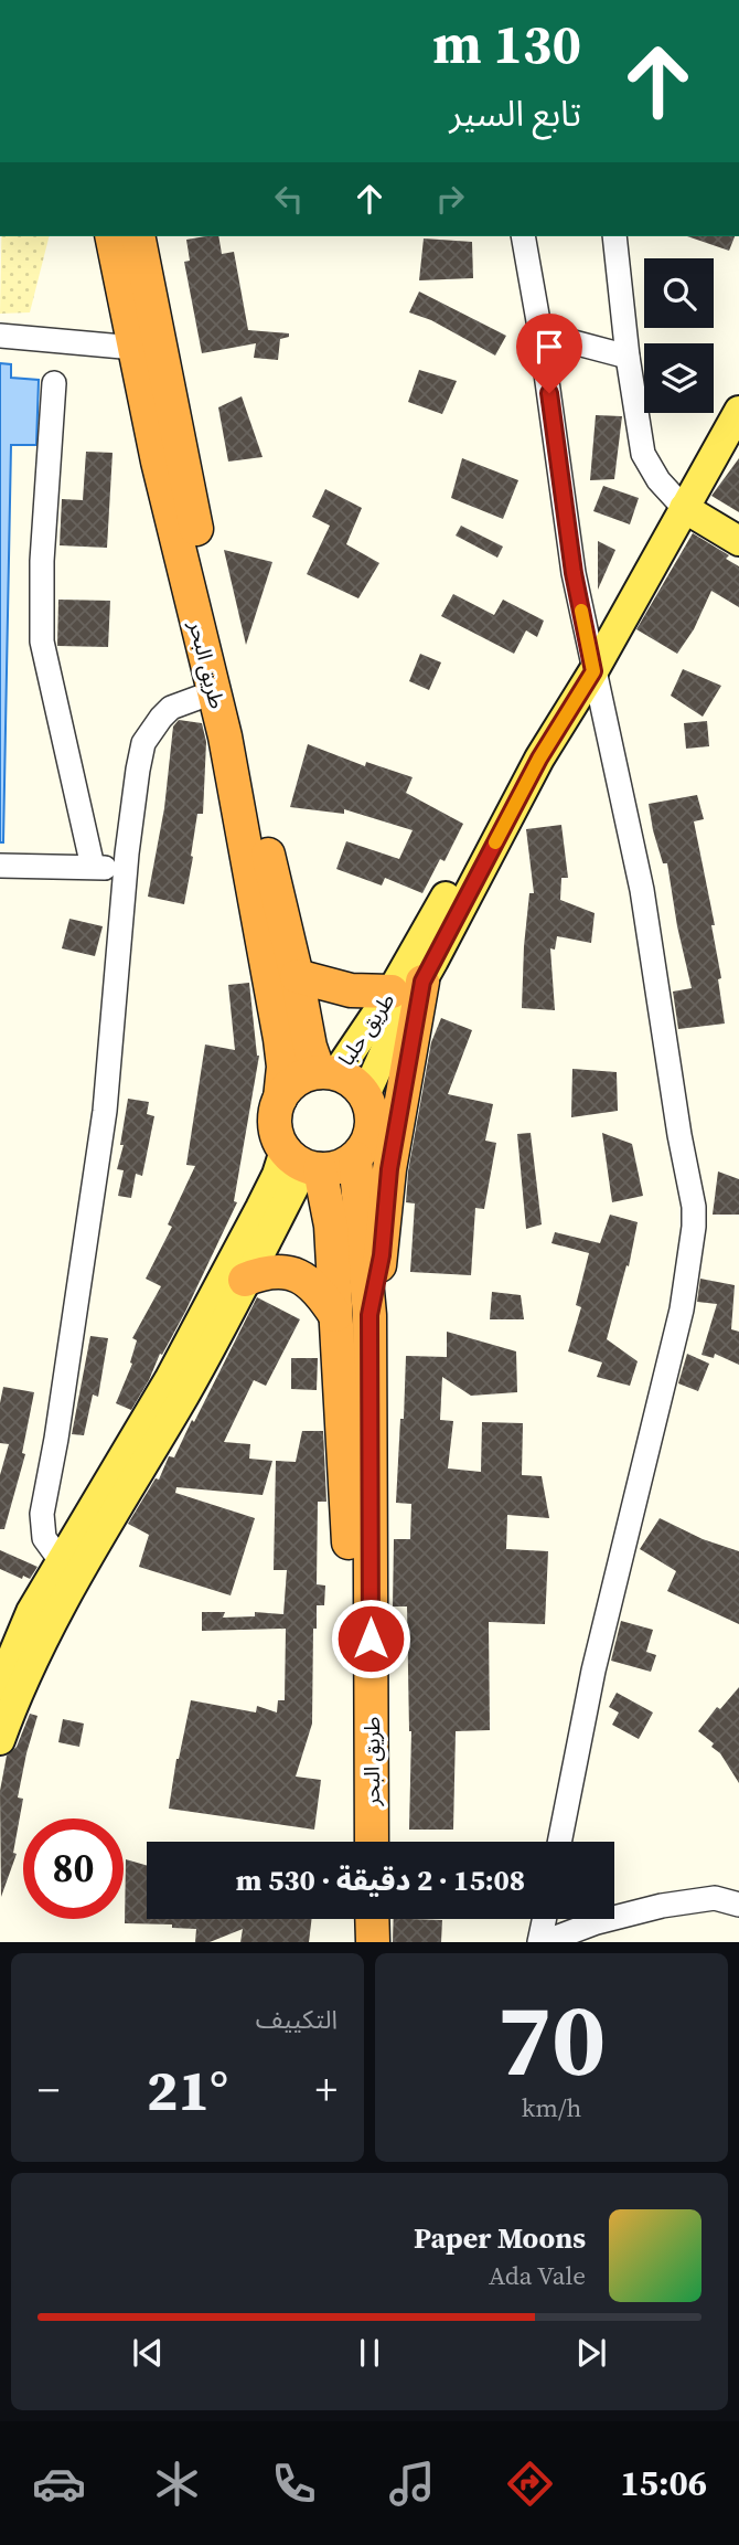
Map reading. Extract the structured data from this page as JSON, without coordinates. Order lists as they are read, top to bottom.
{
  "streets": {
    "highway": ["طريق البحر"],
    "main road": ["طريق حلبا"]
  },
  "crossings": [
    ["طريق البحر", "طريق حلبا"]
  ],
  "page": {
    "turn": ["130 m", "تابع السير"],
    "limit": "80",
    "trip": "15:08 · 2 دقيقة · 530 m",
    "tile": [
      ["70", "km/h"],
      "التكييف"
    ],
    "heat": ["−", "21°", "+"],
    "song": ["Paper Moons", "Ada Vale"],
    "tabs": "15:06"
  }
}
